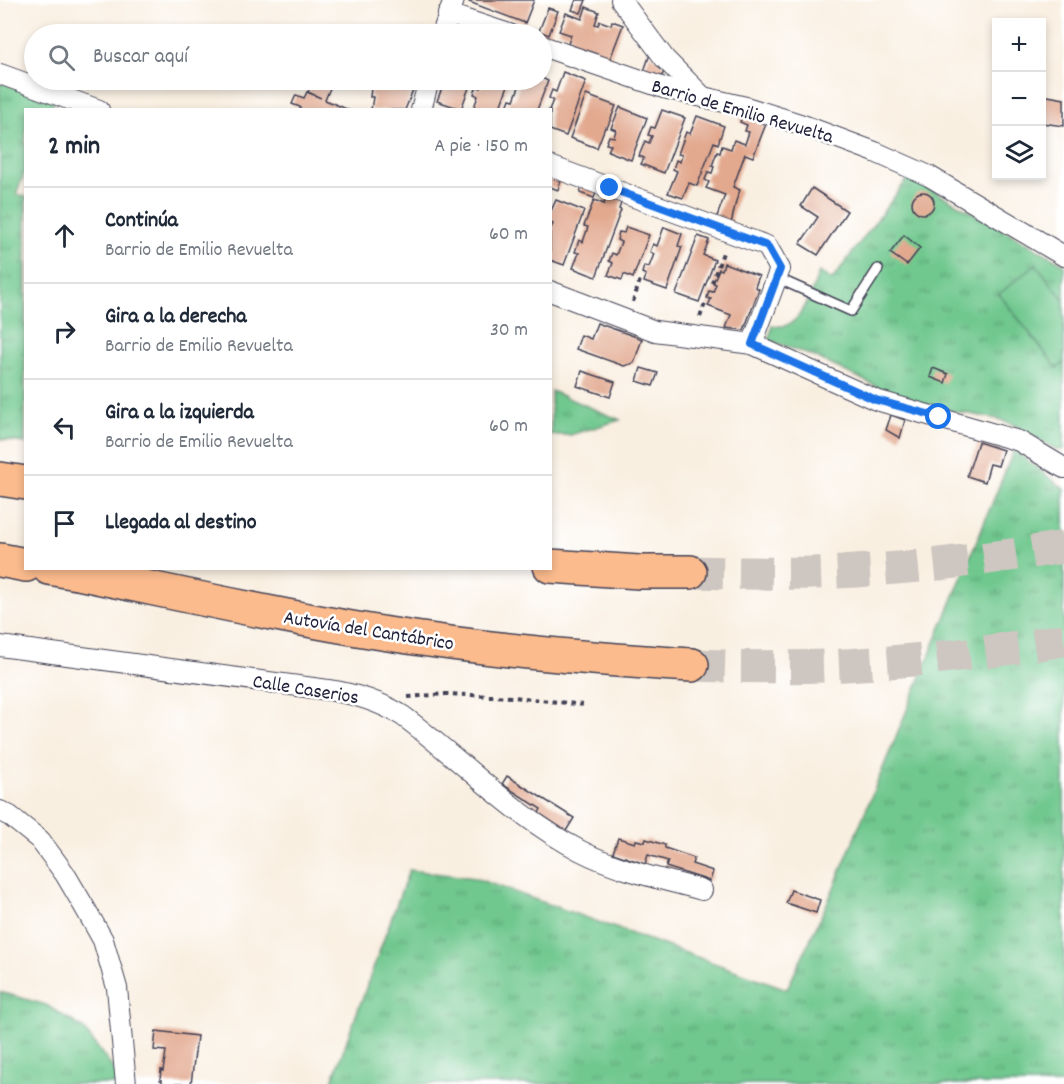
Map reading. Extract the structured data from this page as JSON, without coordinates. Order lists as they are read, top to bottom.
{
  "streets": {
    "highway": ["Autovía del Cantábrico"],
    "street": ["Barrio de Emilio Revuelta", "Calle Caserios"]
  },
  "page": {
    "map_buttons": ["+", "−"],
    "search": "Buscar aquí",
    "heading": ["2 min", "A pie · 150 m"],
    "list": [
      ["Continúa", "Barrio de Emilio Revuelta", "60 m"],
      ["Gira a la derecha", "Barrio de Emilio Revuelta", "30 m"],
      ["Gira a la izquierda", "Barrio de Emilio Revuelta", "60 m"],
      "Llegada al destino"
    ]
  }
}
